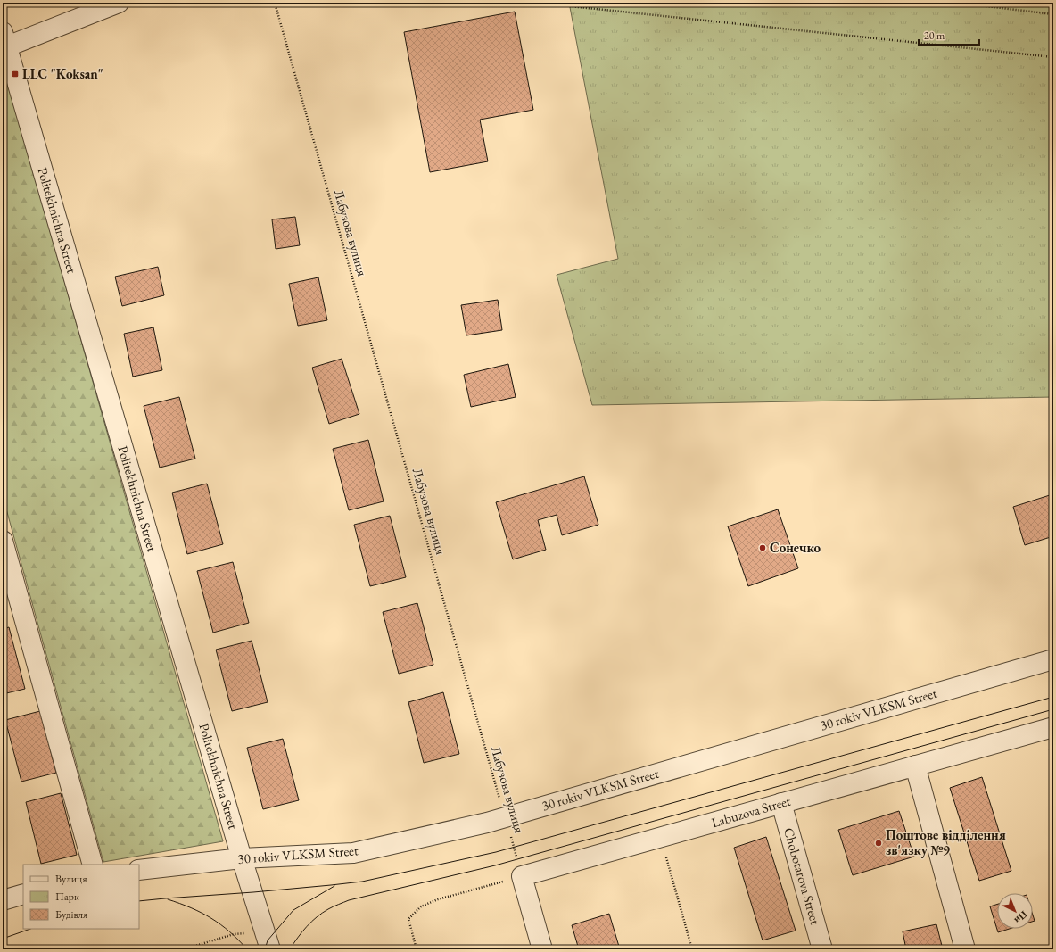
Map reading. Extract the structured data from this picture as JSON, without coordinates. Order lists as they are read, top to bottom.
{
  "streets": {
    "street": [
      "Politekhnichna Street",
      "30 rokiv VLKSM Street",
      "Labuzova Street",
      "Chobotarova Street"
    ],
    "path": ["Лабузова вулиця"]
  },
  "crossings": [
    ["Politekhnichna Street", "30 rokiv VLKSM Street"],
    ["Лабузова вулиця", "30 rokiv VLKSM Street"],
    ["Лабузова вулиця", "Labuzova Street"],
    ["Labuzova Street", "Chobotarova Street"]
  ],
  "places": {
    "transit": ["LLC \"Koksan\""],
    "other": ["Сонечко", "Поштове відділення зв'язку №9"]
  },
  "legend": ["Вулиця", "Парк", "Будівля"],
  "scale_bar": "20 m",
  "north": "bottom right"
}
